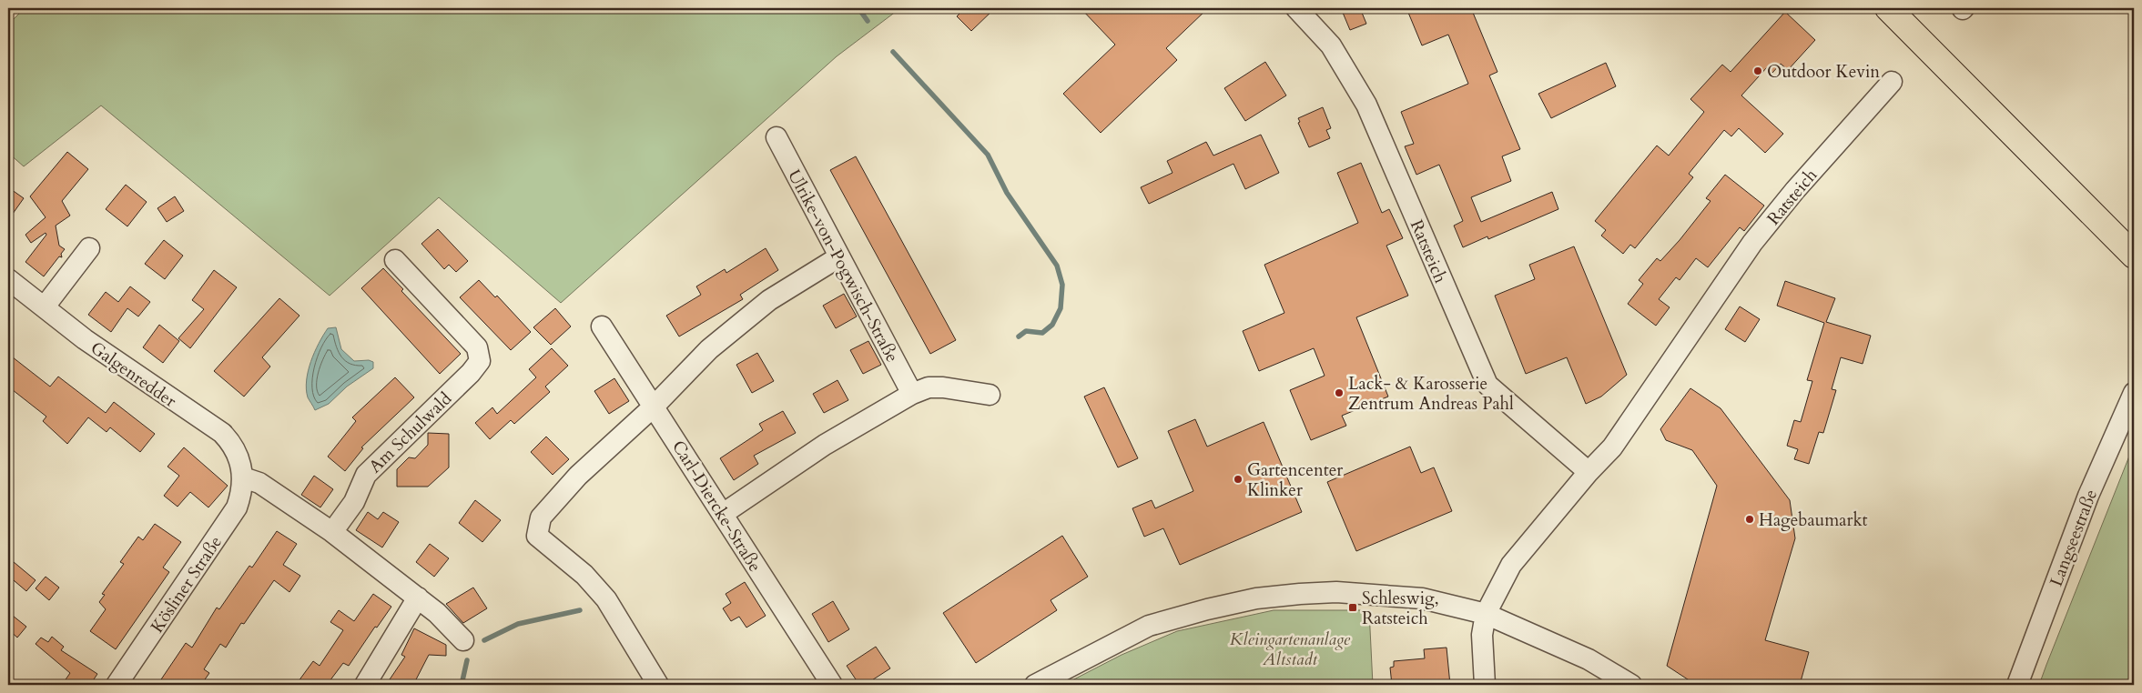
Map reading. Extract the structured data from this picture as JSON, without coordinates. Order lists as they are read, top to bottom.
{
  "streets": {
    "street": [
      "Ratsteich",
      "Ulrike-von-Pogwisch-Straße",
      "Galgenredder",
      "Am Schulwald",
      "Carl-Diercke-Straße",
      "Langseestraße",
      "Kösliner Straße"
    ]
  },
  "crossings": [
    ["Galgenredder", "Kösliner Straße"]
  ],
  "parks": ["Kleingartenanlage Altstadt"],
  "places": {
    "other": [
      "Outdoor Kevin",
      "Lack- & Karosserie Zentrum Andreas Pahl",
      "Gartencenter Klinker",
      "Hagebaumarkt"
    ],
    "transit": ["Schleswig, Ratsteich"]
  }
}
